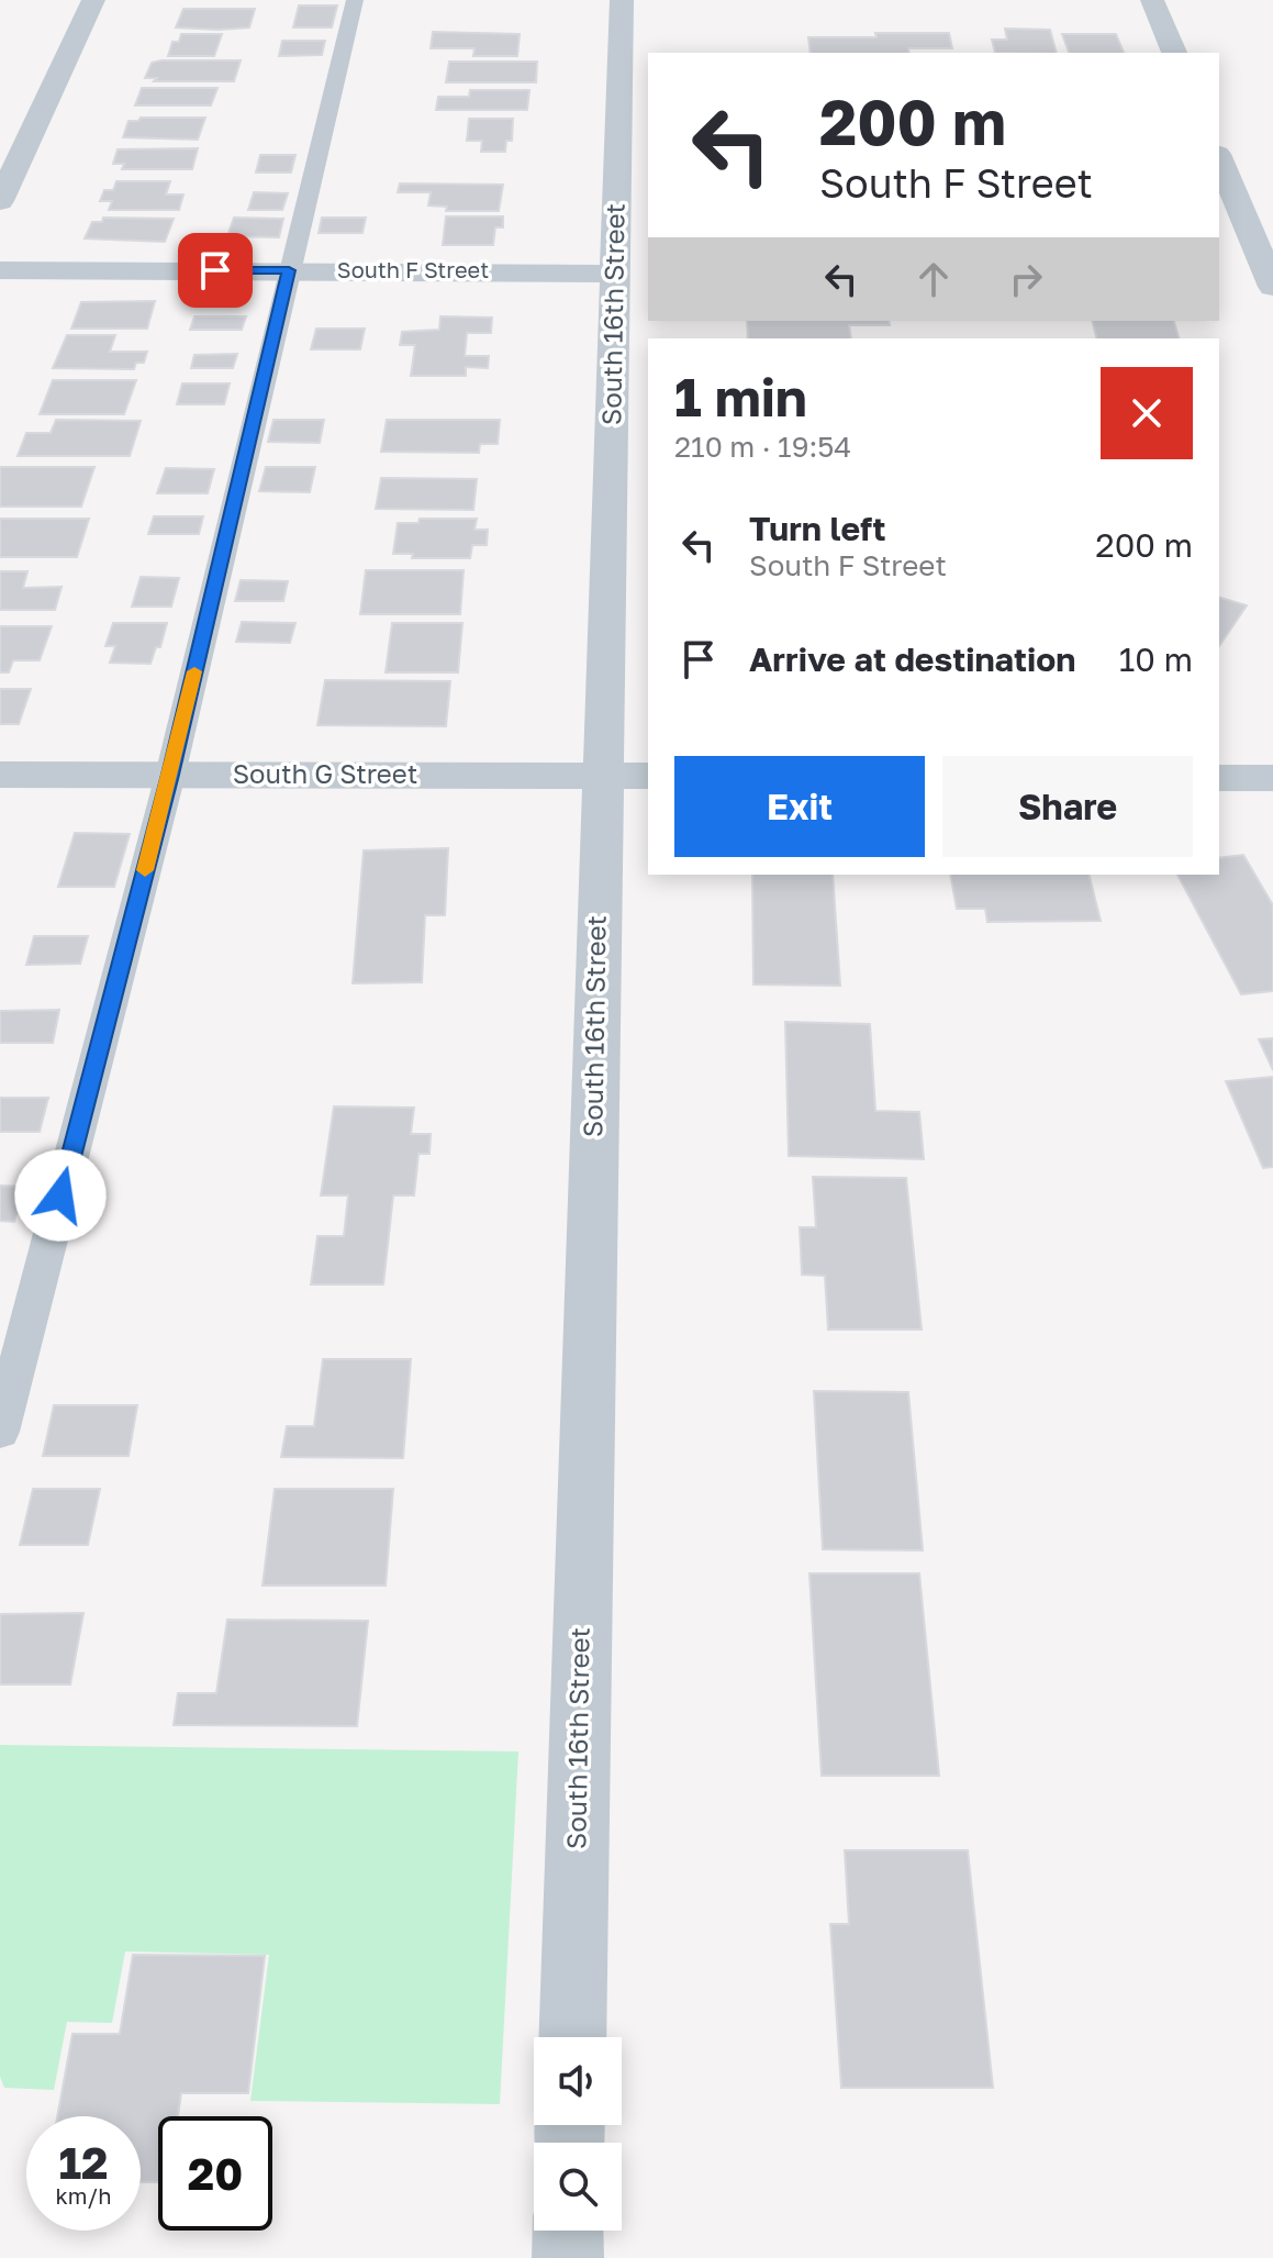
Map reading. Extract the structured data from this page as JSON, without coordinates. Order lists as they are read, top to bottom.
{
  "streets": {
    "street": ["South F Street", "South 16th Street", "South G Street"]
  },
  "crossings": [
    ["South F Street", "South 16th Street"],
    ["South 16th Street", "South G Street"]
  ],
  "page": {
    "turn": ["200 m", "South F Street"],
    "heading": ["1 min", "210 m · 19:54"],
    "list": [
      {
        "name": "Turn left",
        "note": "South F Street",
        "value": "200 m"
      },
      {
        "name": "Arrive at destination",
        "value": "10 m"
      }
    ],
    "buttons": ["Exit", "Share"],
    "speed": "12 km/h",
    "limit": "20"
  }
}
